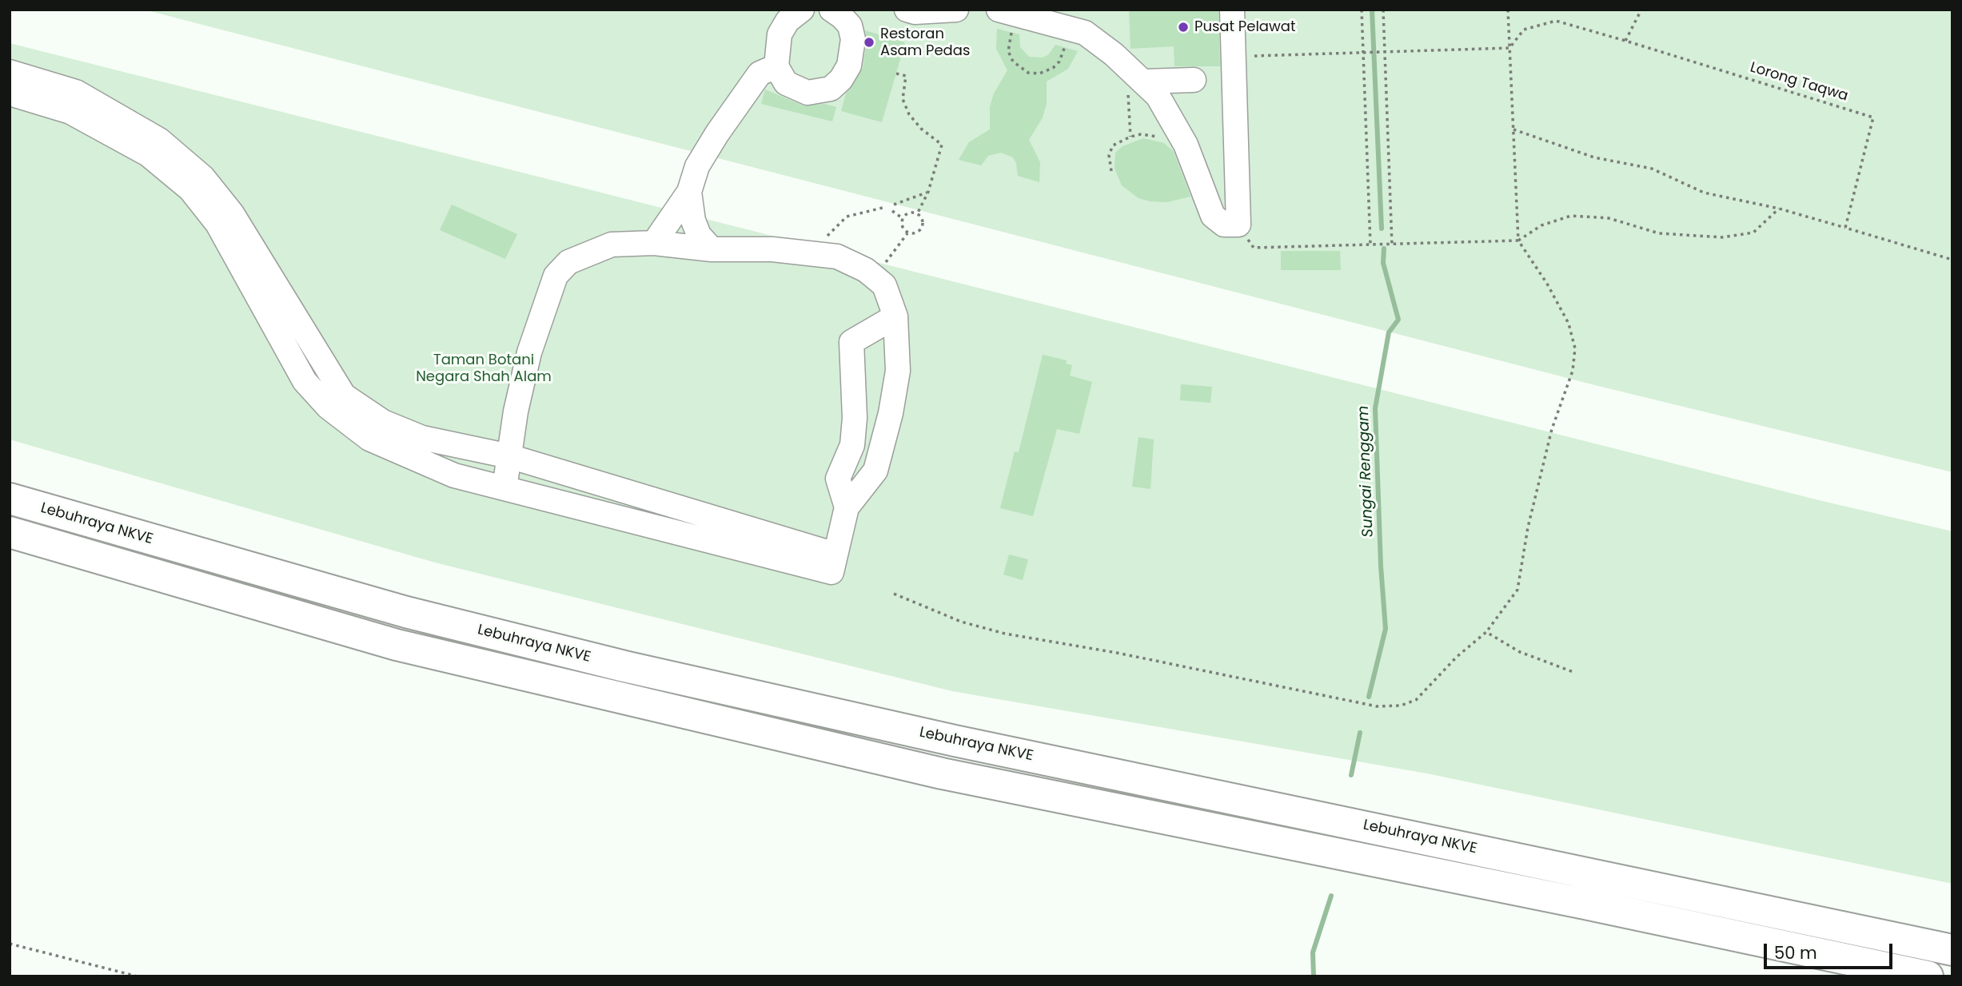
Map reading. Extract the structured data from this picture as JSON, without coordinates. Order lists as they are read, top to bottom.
{
  "streets": {
    "highway": ["Lebuhraya NKVE"],
    "path": ["Lorong Taqwa"]
  },
  "water": ["Sungai Renggam"],
  "parks": ["Taman Botani Negara Shah Alam"],
  "places": ["Pusat Pelawat", "Restoran Asam Pedas"],
  "scale_bar": "50 m"
}
